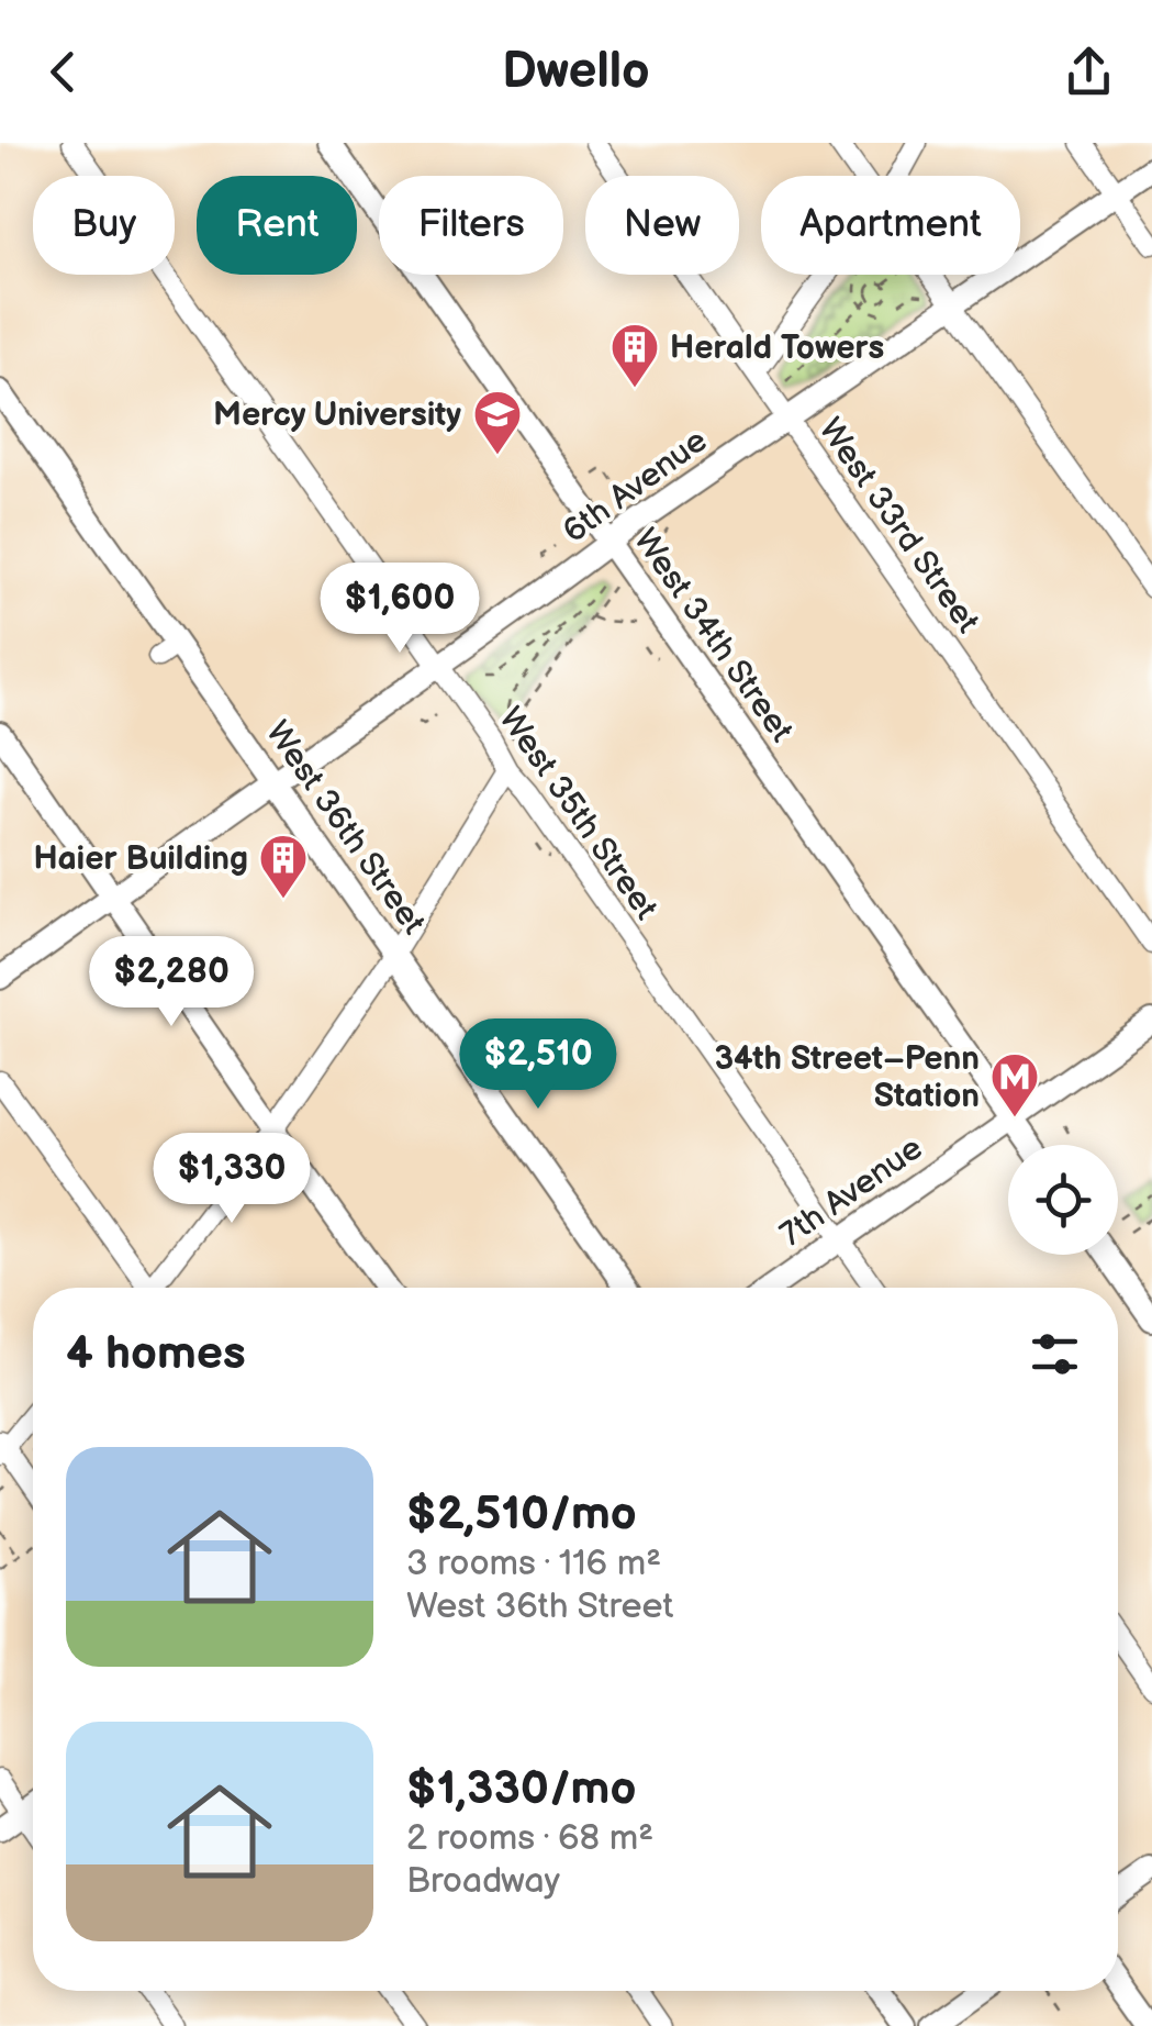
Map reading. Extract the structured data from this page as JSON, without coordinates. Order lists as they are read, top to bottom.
{
  "streets": {
    "main road": [
      "6th Avenue",
      "West 34th Street",
      "West 36th Street",
      "7th Avenue"
    ],
    "street": ["West 33rd Street", "West 35th Street"]
  },
  "crossings": [
    ["6th Avenue", "West 33rd Street"],
    ["6th Avenue", "West 34th Street"],
    ["6th Avenue", "West 35th Street"],
    ["6th Avenue", "West 36th Street"],
    ["West 34th Street", "7th Avenue"],
    ["West 35th Street", "7th Avenue"]
  ],
  "places": {
    "building": ["Herald Towers", "Haier Building"],
    "school or university": ["Mercy University"],
    "metro station": ["34th Street–Penn Station"]
  },
  "page": {
    "header": "Dwello",
    "chip": [
      "Buy",
      "Rent",
      "Filters",
      "New",
      "Apartment"
    ],
    "price": [
      "$1,600",
      "$2,280",
      "$2,510",
      "$1,330"
    ],
    "heading": "4 homes",
    "list": [
      {
        "name": "$2,510/mo",
        "note": "3 rooms · 116 m² · West 36th Street"
      },
      {
        "name": "$1,330/mo",
        "note": "2 rooms · 68 m² · Broadway"
      }
    ]
  }
}
